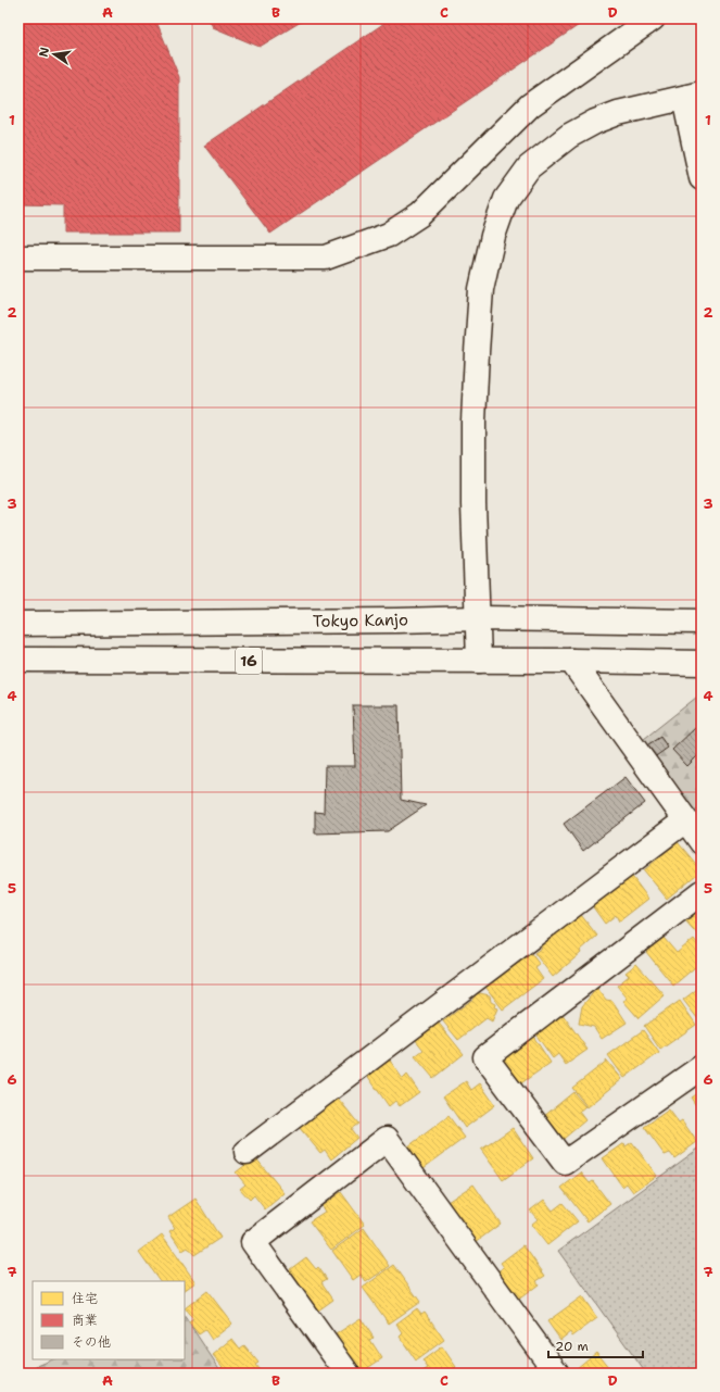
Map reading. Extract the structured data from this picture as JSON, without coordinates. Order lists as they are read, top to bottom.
{
  "streets": {
    "main road": ["Tokyo Kanjo", "16"]
  },
  "legend": ["住宅", "商業", "その他"],
  "scale_bar": "20 m",
  "north": "left",
  "grid": {
    "columns": [
      "A",
      "B",
      "C",
      "D"
    ],
    "rows": [
      "1",
      "2",
      "3",
      "4",
      "5",
      "6",
      "7"
    ]
  }
}
